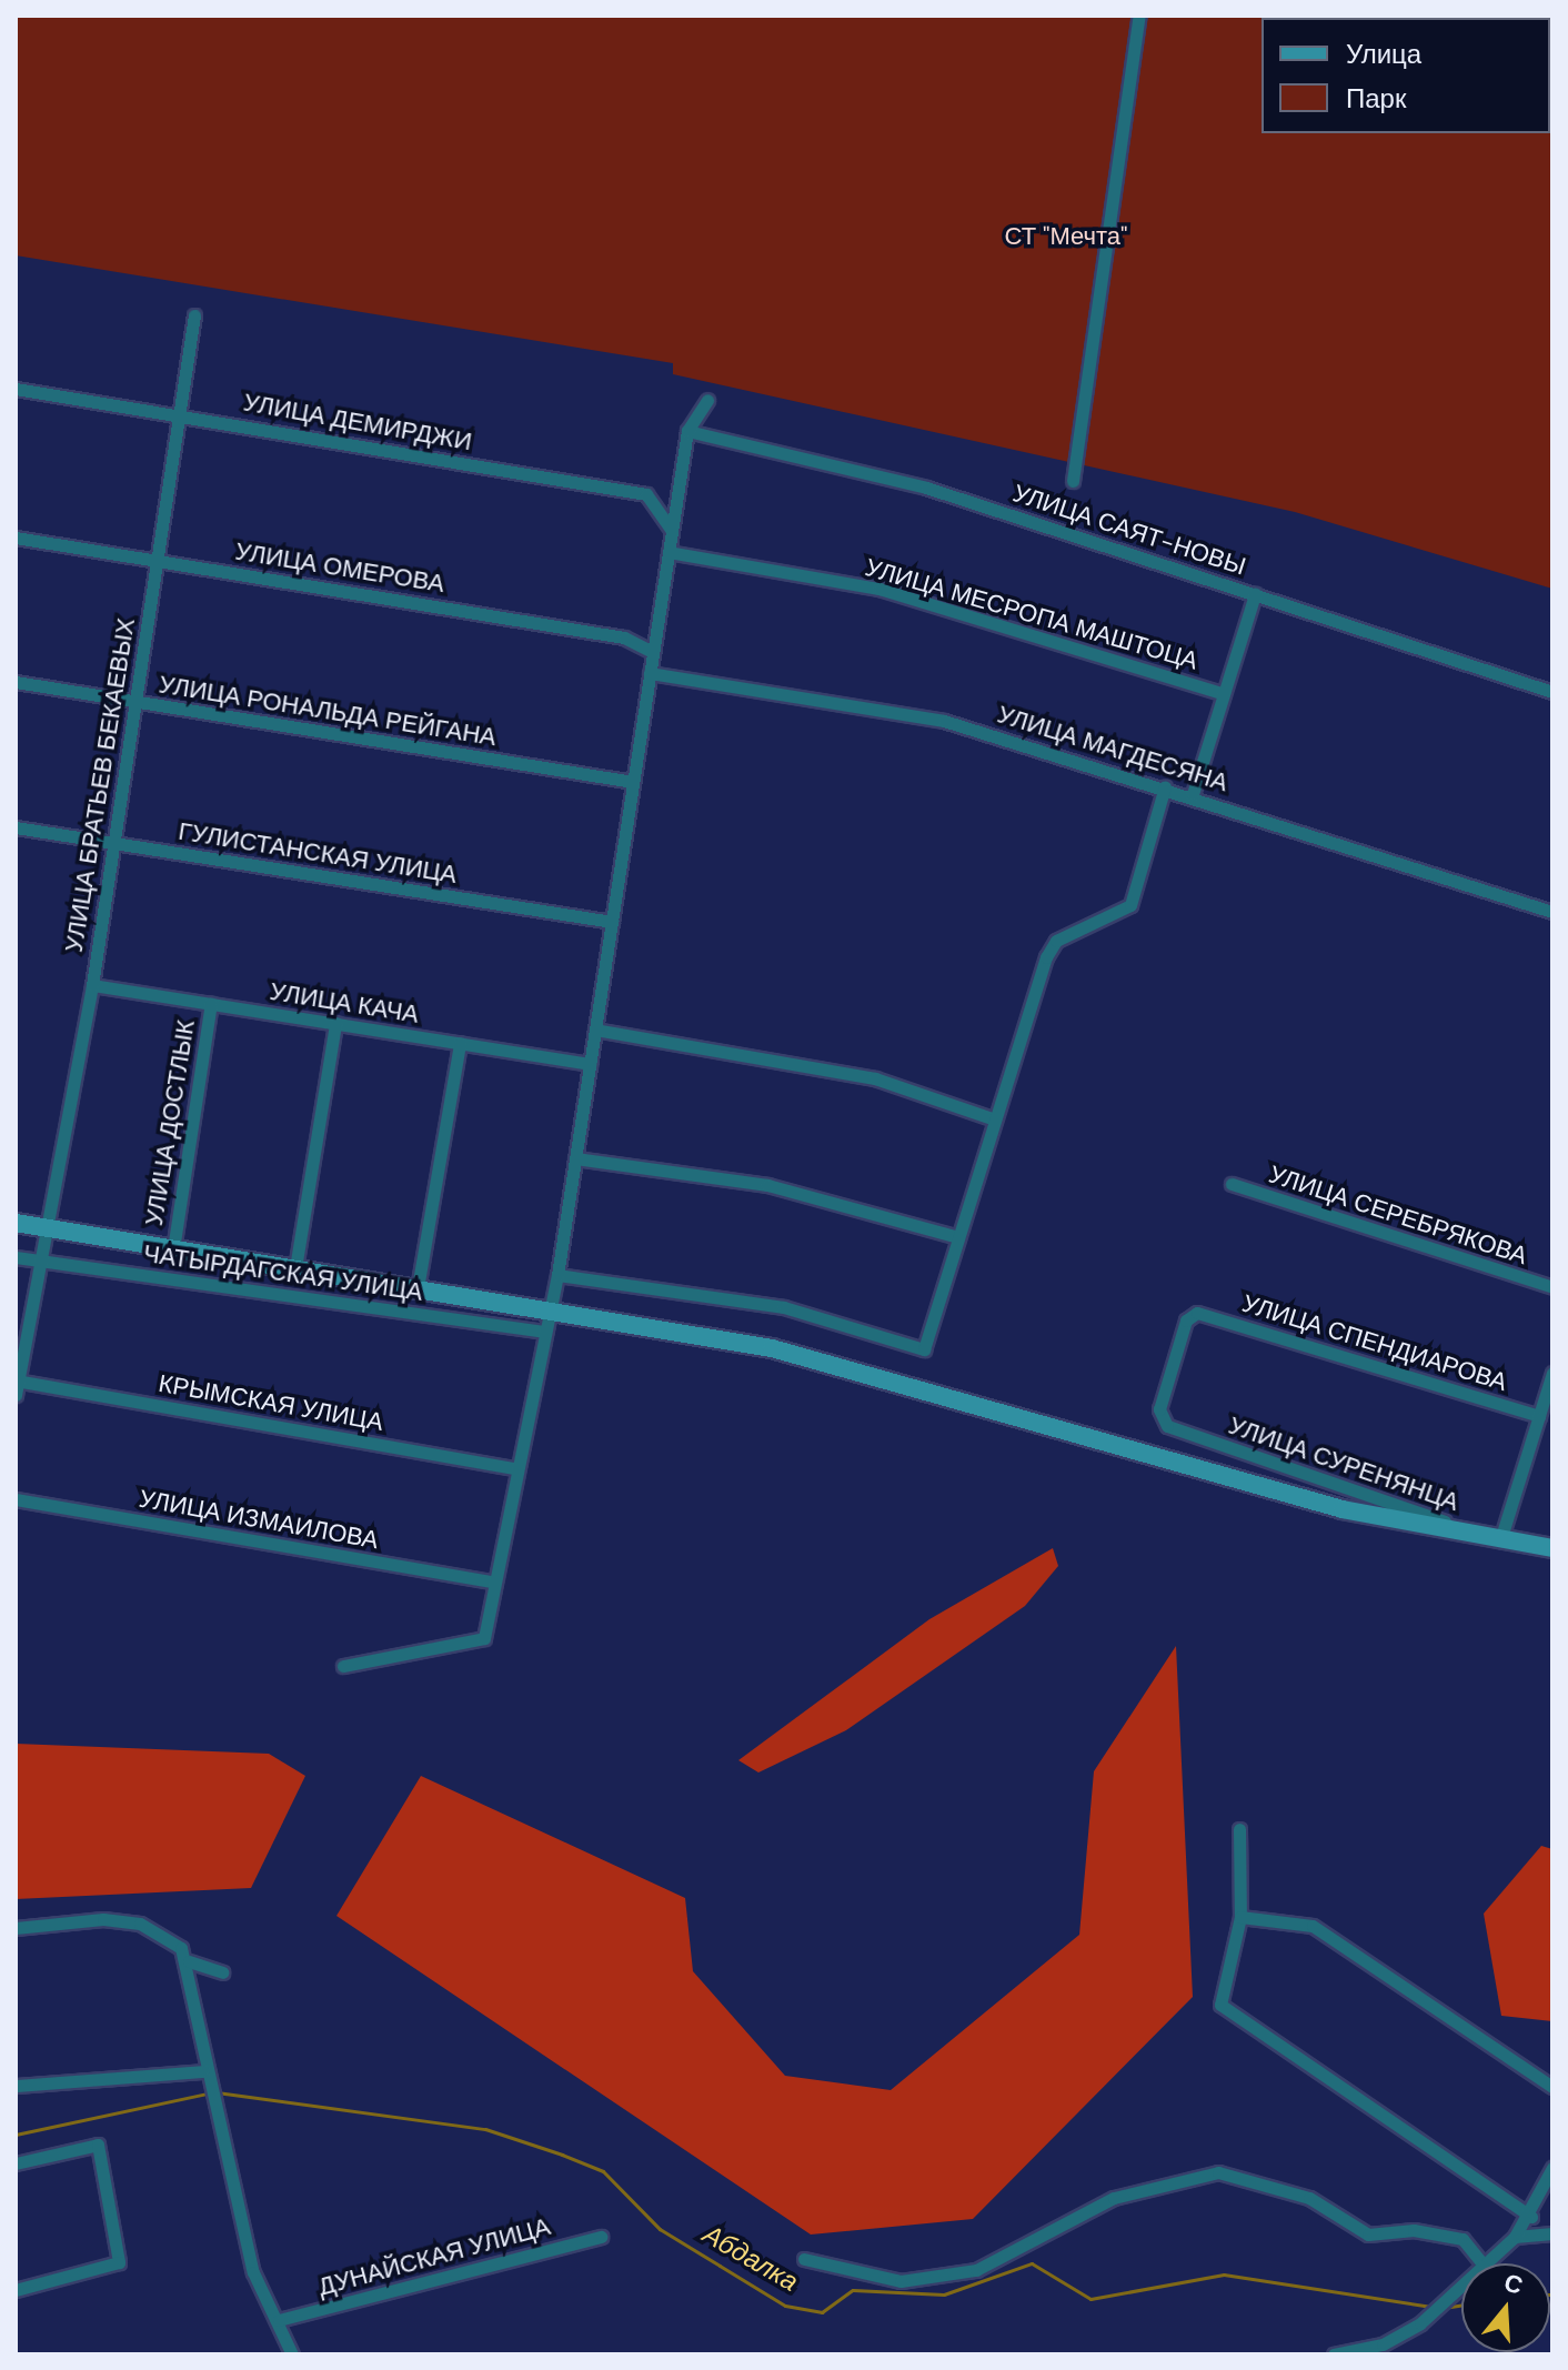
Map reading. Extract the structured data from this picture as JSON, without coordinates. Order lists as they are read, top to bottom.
{
  "streets": {
    "street": [
      "УЛИЦА ДЕМИРДЖИ",
      "УЛИЦА САЯТ-НОВЫ",
      "УЛИЦА ОМЕРОВА",
      "УЛИЦА МЕСРОПА МАШТОЦА",
      "УЛИЦА РОНАЛЬДА РЕЙГАНА",
      "УЛИЦА МАГДЕСЯНА",
      "УЛИЦА БРАТЬЕВ БЕКАЕВЫХ",
      "ГУЛИСТАНСКАЯ УЛИЦА",
      "УЛИЦА КАЧА",
      "УЛИЦА ДОСТЛЫК",
      "УЛИЦА СЕРЕБРЯКОВА",
      "ЧАТЫРДАГСКАЯ УЛИЦА",
      "УЛИЦА СПЕНДИАРОВА",
      "КРЫМСКАЯ УЛИЦА",
      "УЛИЦА СУРЕНЯНЦА",
      "УЛИЦА ИЗМАИЛОВА",
      "ДУНАЙСКАЯ УЛИЦА"
    ]
  },
  "crossings": [
    ["УЛИЦА ДЕМИРДЖИ", "УЛИЦА БРАТЬЕВ БЕКАЕВЫХ"],
    ["УЛИЦА ОМЕРОВА", "УЛИЦА БРАТЬЕВ БЕКАЕВЫХ"],
    ["УЛИЦА РОНАЛЬДА РЕЙГАНА", "УЛИЦА БРАТЬЕВ БЕКАЕВЫХ"],
    ["УЛИЦА БРАТЬЕВ БЕКАЕВЫХ", "ГУЛИСТАНСКАЯ УЛИЦА"],
    ["УЛИЦА БРАТЬЕВ БЕКАЕВЫХ", "УЛИЦА КАЧА"],
    ["УЛИЦА БРАТЬЕВ БЕКАЕВЫХ", "ЧАТЫРДАГСКАЯ УЛИЦА"],
    ["УЛИЦА БРАТЬЕВ БЕКАЕВЫХ", "КРЫМСКАЯ УЛИЦА"],
    ["УЛИЦА КАЧА", "УЛИЦА ДОСТЛЫК"],
    ["УЛИЦА СПЕНДИАРОВА", "УЛИЦА СУРЕНЯНЦА"]
  ],
  "water": ["Абдалка"],
  "parks": ["СТ \"Мечта\""],
  "legend": ["Улица", "Парк"],
  "north": "top"
}
